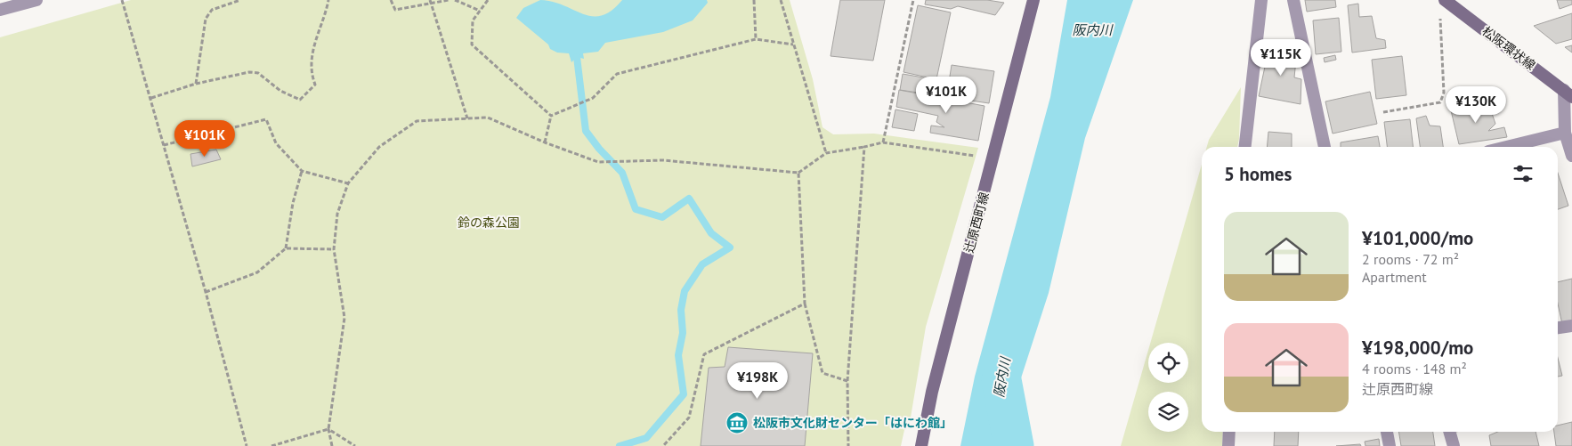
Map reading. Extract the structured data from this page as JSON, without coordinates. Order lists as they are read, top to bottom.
{
  "streets": {
    "main road": ["松阪環状線", "辻原西町線"]
  },
  "water": ["阪内川"],
  "parks": ["鈴の森公園"],
  "places": {
    "museum": ["松阪市文化財センター「はにわ館」"]
  },
  "page": {
    "price": [
      "¥115K",
      "¥101K",
      "¥130K",
      "¥101K",
      "¥198K"
    ],
    "heading": "5 homes",
    "list": [
      {
        "name": "¥101,000/mo",
        "note": "2 rooms · 72 m² · Apartment"
      },
      {
        "name": "¥198,000/mo",
        "note": "4 rooms · 148 m² · 辻原西町線"
      }
    ]
  }
}
